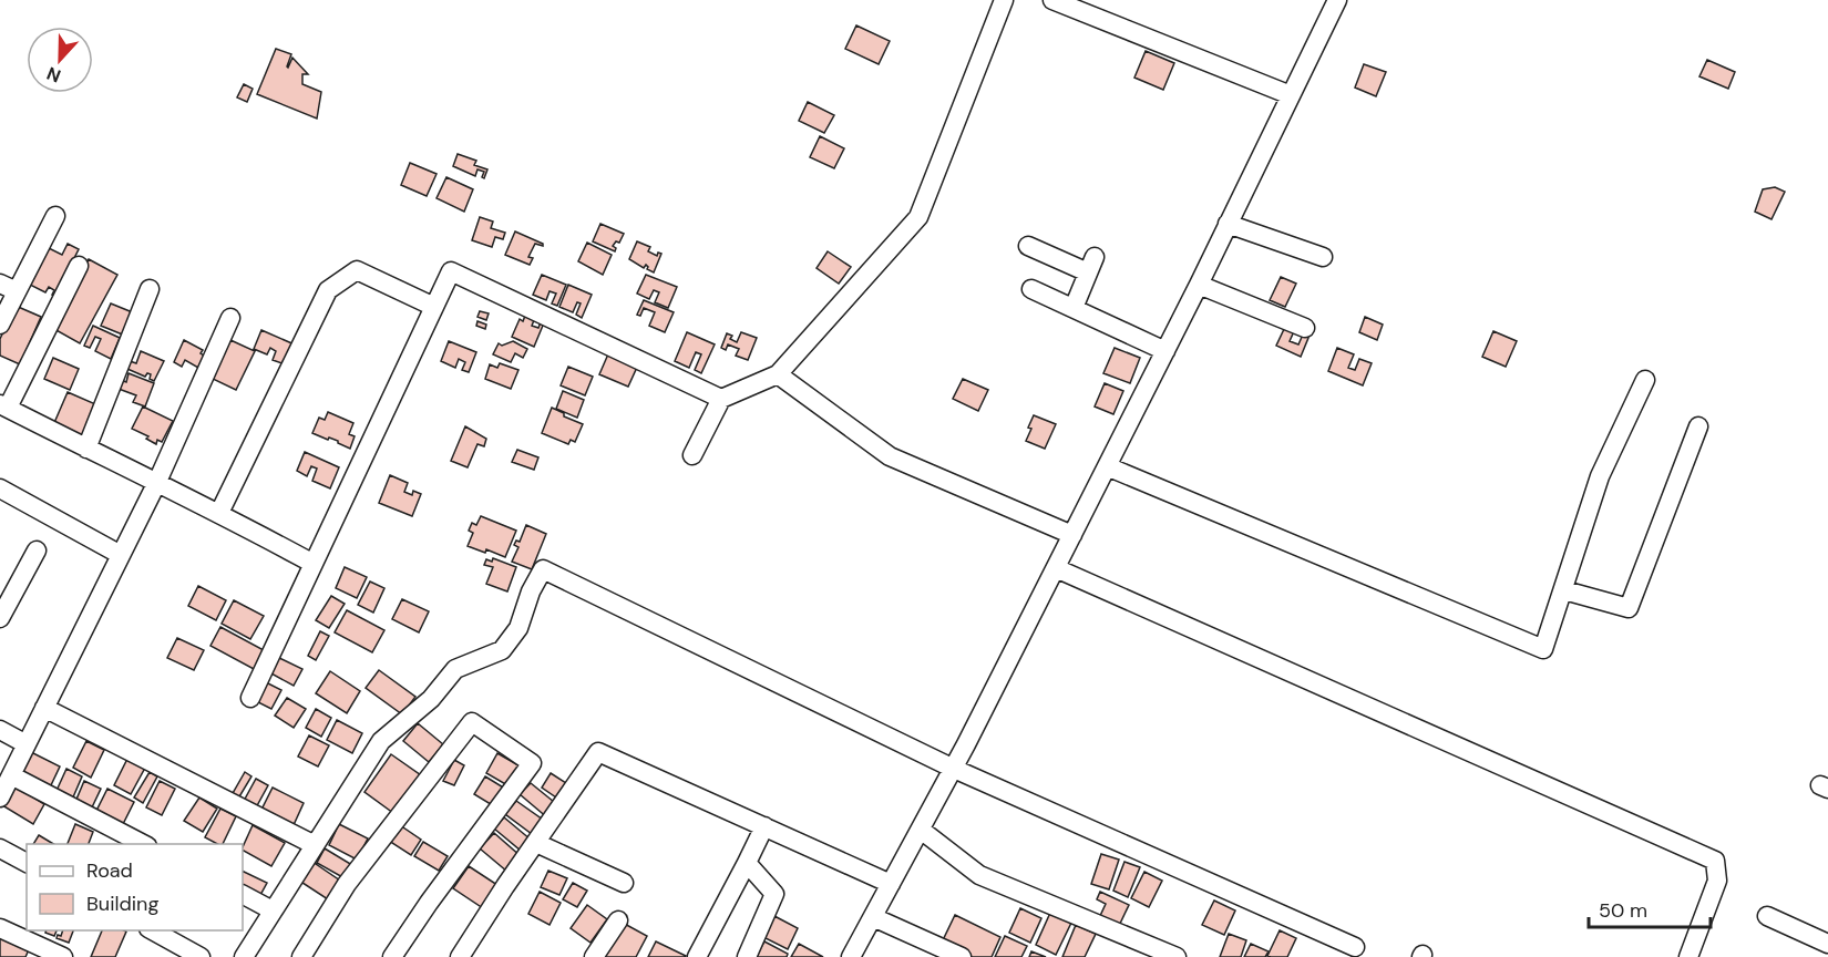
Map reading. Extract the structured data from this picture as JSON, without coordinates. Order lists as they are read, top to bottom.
{
  "legend": ["Road", "Building"],
  "scale_bar": "50 m",
  "north": "bottom"
}
